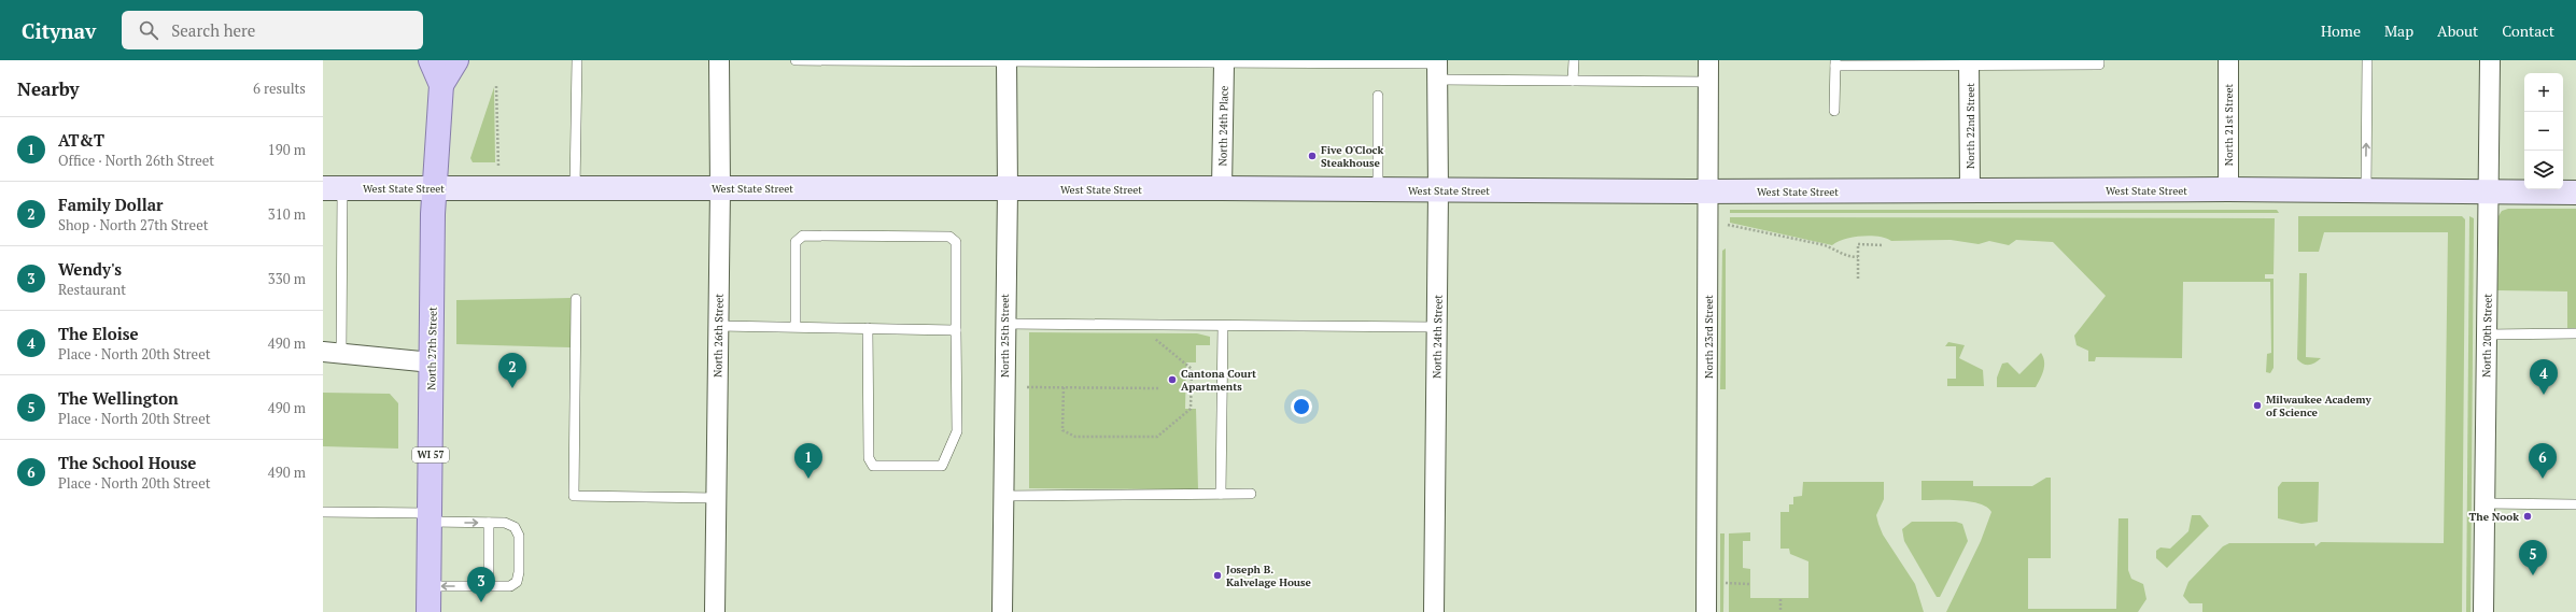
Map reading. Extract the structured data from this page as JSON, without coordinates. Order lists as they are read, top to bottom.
{
  "streets": {
    "main road": ["North 27th Street", "WI 57"],
    "street": [
      "North 21st Street",
      "North 24th Place",
      "North 22nd Street",
      "West State Street",
      "North 26th Street",
      "North 25th Street",
      "North 20th Street",
      "North 24th Street",
      "North 23rd Street"
    ]
  },
  "crossings": [
    ["North 21st Street", "West State Street"],
    ["North 24th Place", "West State Street"],
    ["North 22nd Street", "West State Street"],
    ["West State Street", "North 26th Street"],
    ["West State Street", "North 25th Street"],
    ["West State Street", "North 20th Street"],
    ["West State Street", "North 24th Street"],
    ["West State Street", "North 23rd Street"],
    ["West State Street", "North 27th Street"]
  ],
  "places": [
    "Five O'Clock Steakhouse",
    "Cantona Court Apartments",
    "Milwaukee Academy of Science",
    "The Nook",
    "Joseph B. Kalvelage House"
  ],
  "page": {
    "header": "Citynav",
    "search": "Search here",
    "nav": [
      "Home",
      "Map",
      "About",
      "Contact"
    ],
    "heading": ["Nearby", "6 results"],
    "map_buttons": ["+", "−"],
    "list": [
      {
        "mark": "1",
        "name": "AT&T",
        "note": "Office · North 26th Street",
        "value": "190 m"
      },
      {
        "mark": "2",
        "name": "Family Dollar",
        "note": "Shop · North 27th Street",
        "value": "310 m"
      },
      {
        "mark": "3",
        "name": "Wendy's",
        "note": "Restaurant",
        "value": "330 m"
      },
      {
        "mark": "4",
        "name": "The Eloise",
        "note": "Place · North 20th Street",
        "value": "490 m"
      },
      {
        "mark": "5",
        "name": "The Wellington",
        "note": "Place · North 20th Street",
        "value": "490 m"
      },
      {
        "mark": "6",
        "name": "The School House",
        "note": "Place · North 20th Street",
        "value": "490 m"
      }
    ],
    "pins": [
      "2",
      "4",
      "1",
      "6",
      "5",
      "3"
    ]
  }
}
